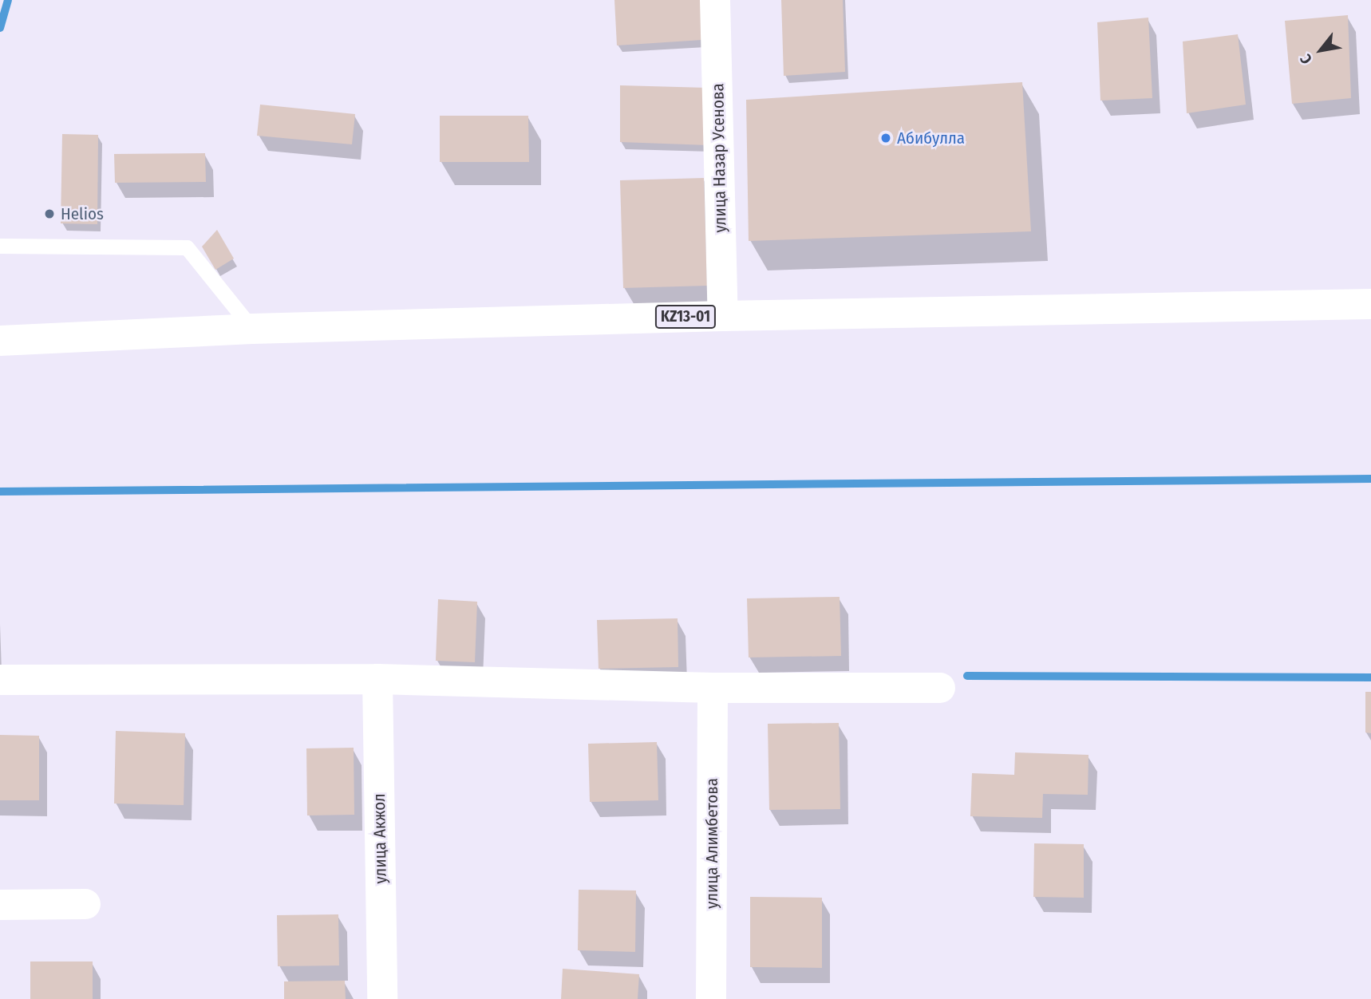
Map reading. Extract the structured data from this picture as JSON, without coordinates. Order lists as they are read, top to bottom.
{
  "streets": {
    "street": [
      "улица Назар Усенова",
      "KZ13-01",
      "улица Акжол",
      "улица Алимбетова"
    ]
  },
  "crossings": [
    ["улица Назар Усенова", "KZ13-01"]
  ],
  "places": ["Абибулла", "Helios"],
  "north": "bottom left"
}
